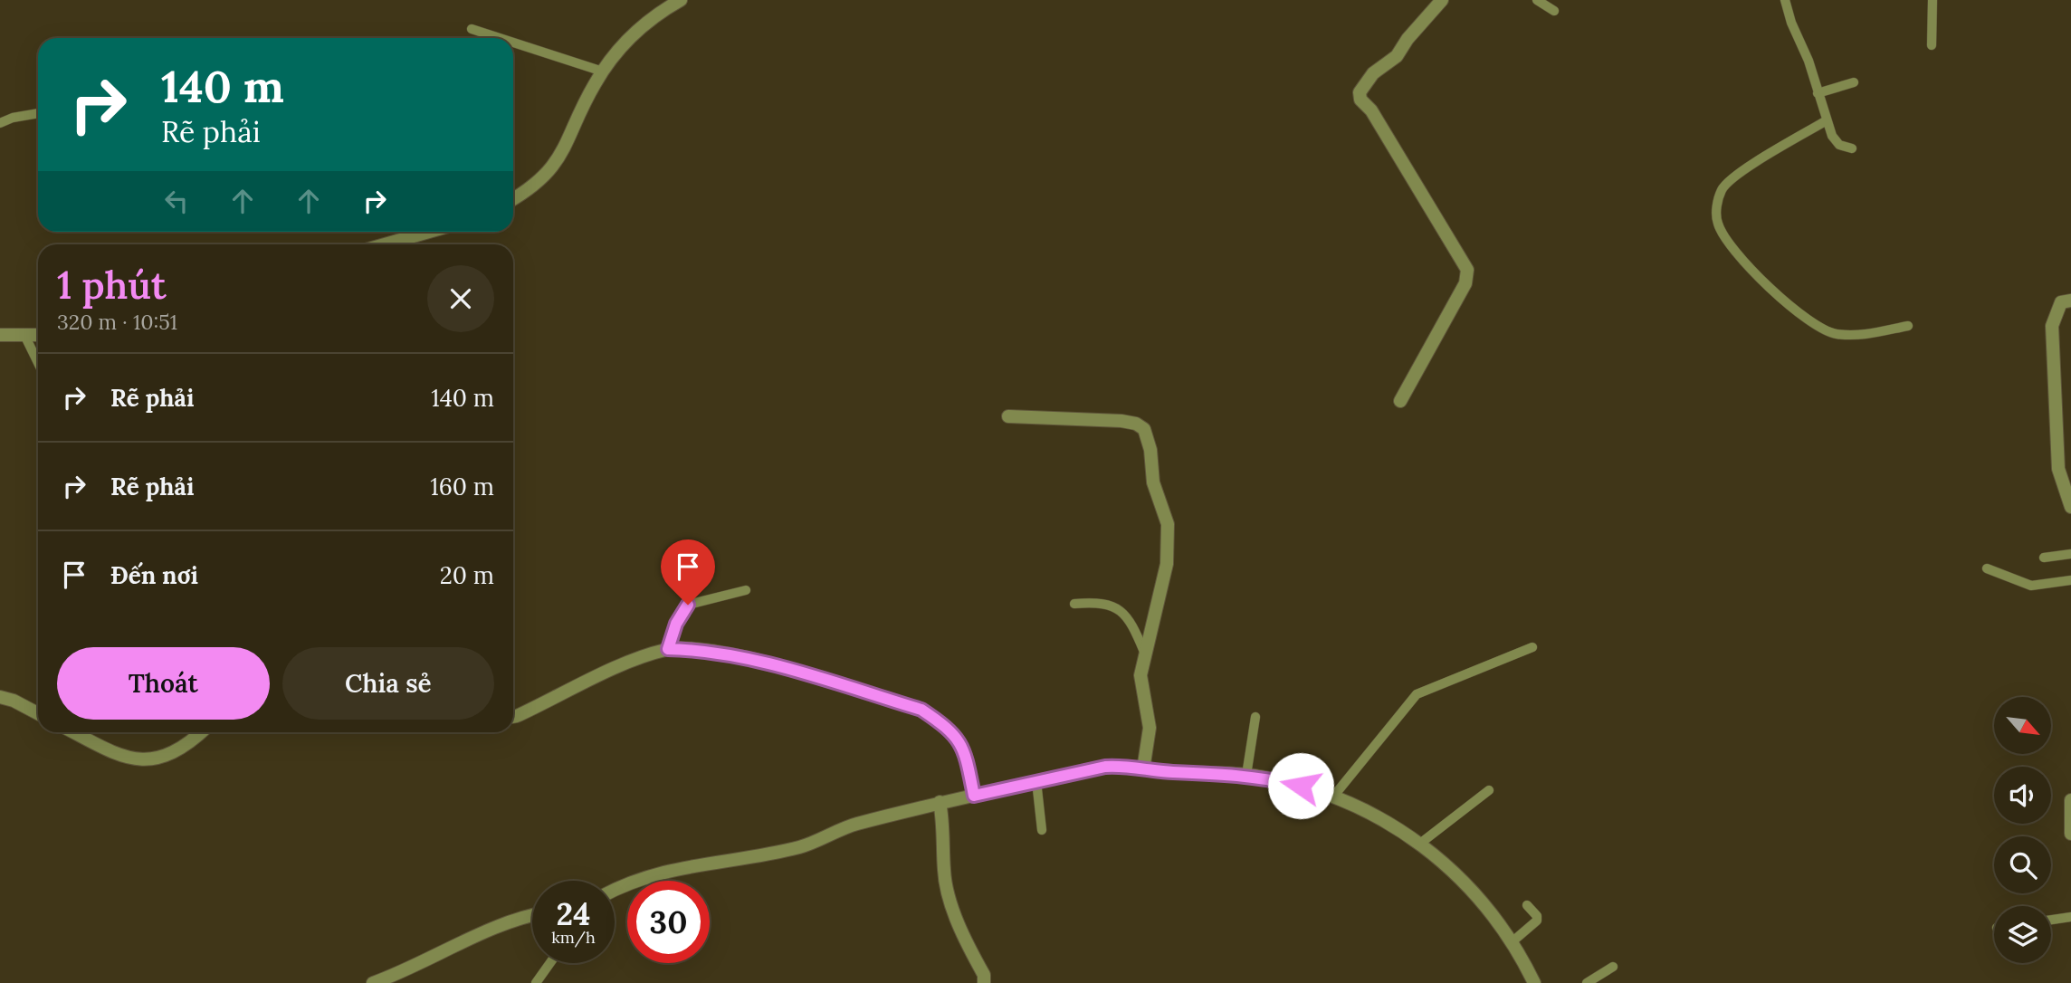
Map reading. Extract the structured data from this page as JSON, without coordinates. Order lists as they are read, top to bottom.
{
  "north": "bottom right",
  "page": {
    "turn": ["140 m", "Rẽ phải"],
    "heading": ["1 phút", "320 m · 10:51"],
    "list": [
      {
        "name": "Rẽ phải",
        "value": "140 m"
      },
      {
        "name": "Rẽ phải",
        "value": "160 m"
      },
      {
        "name": "Đến nơi",
        "value": "20 m"
      }
    ],
    "buttons": ["Thoát", "Chia sẻ"],
    "speed": "24 km/h",
    "limit": "30"
  }
}
